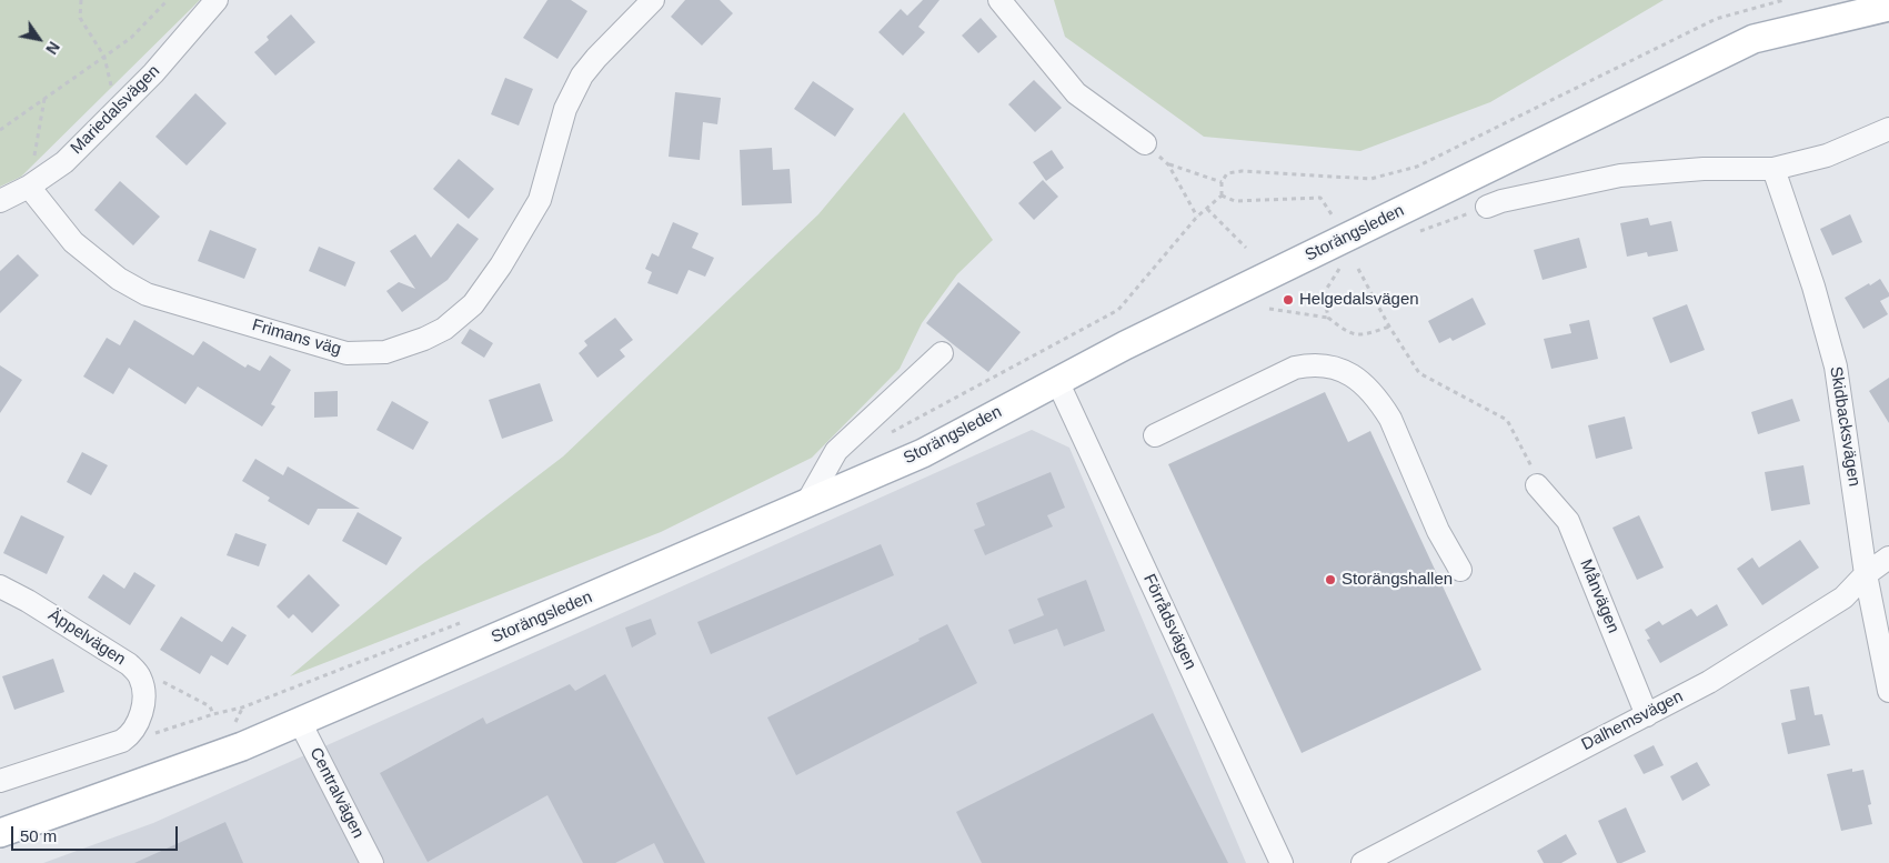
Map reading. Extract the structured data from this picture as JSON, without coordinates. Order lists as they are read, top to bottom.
{
  "streets": {
    "main road": ["Storängsleden"],
    "street": [
      "Mariedalsvägen",
      "Frimans väg",
      "Skidbacksvägen",
      "Månvägen",
      "Förrådsvägen",
      "Äppelvägen",
      "Dalhemsvägen",
      "Centralvägen"
    ]
  },
  "crossings": [
    ["Mariedalsvägen", "Frimans väg"],
    ["Storängsleden", "Förrådsvägen"],
    ["Storängsleden", "Centralvägen"],
    ["Skidbacksvägen", "Dalhemsvägen"],
    ["Månvägen", "Dalhemsvägen"]
  ],
  "places": ["Helgedalsvägen", "Storängshallen"],
  "scale_bar": "50 m",
  "north": "bottom right"
}
